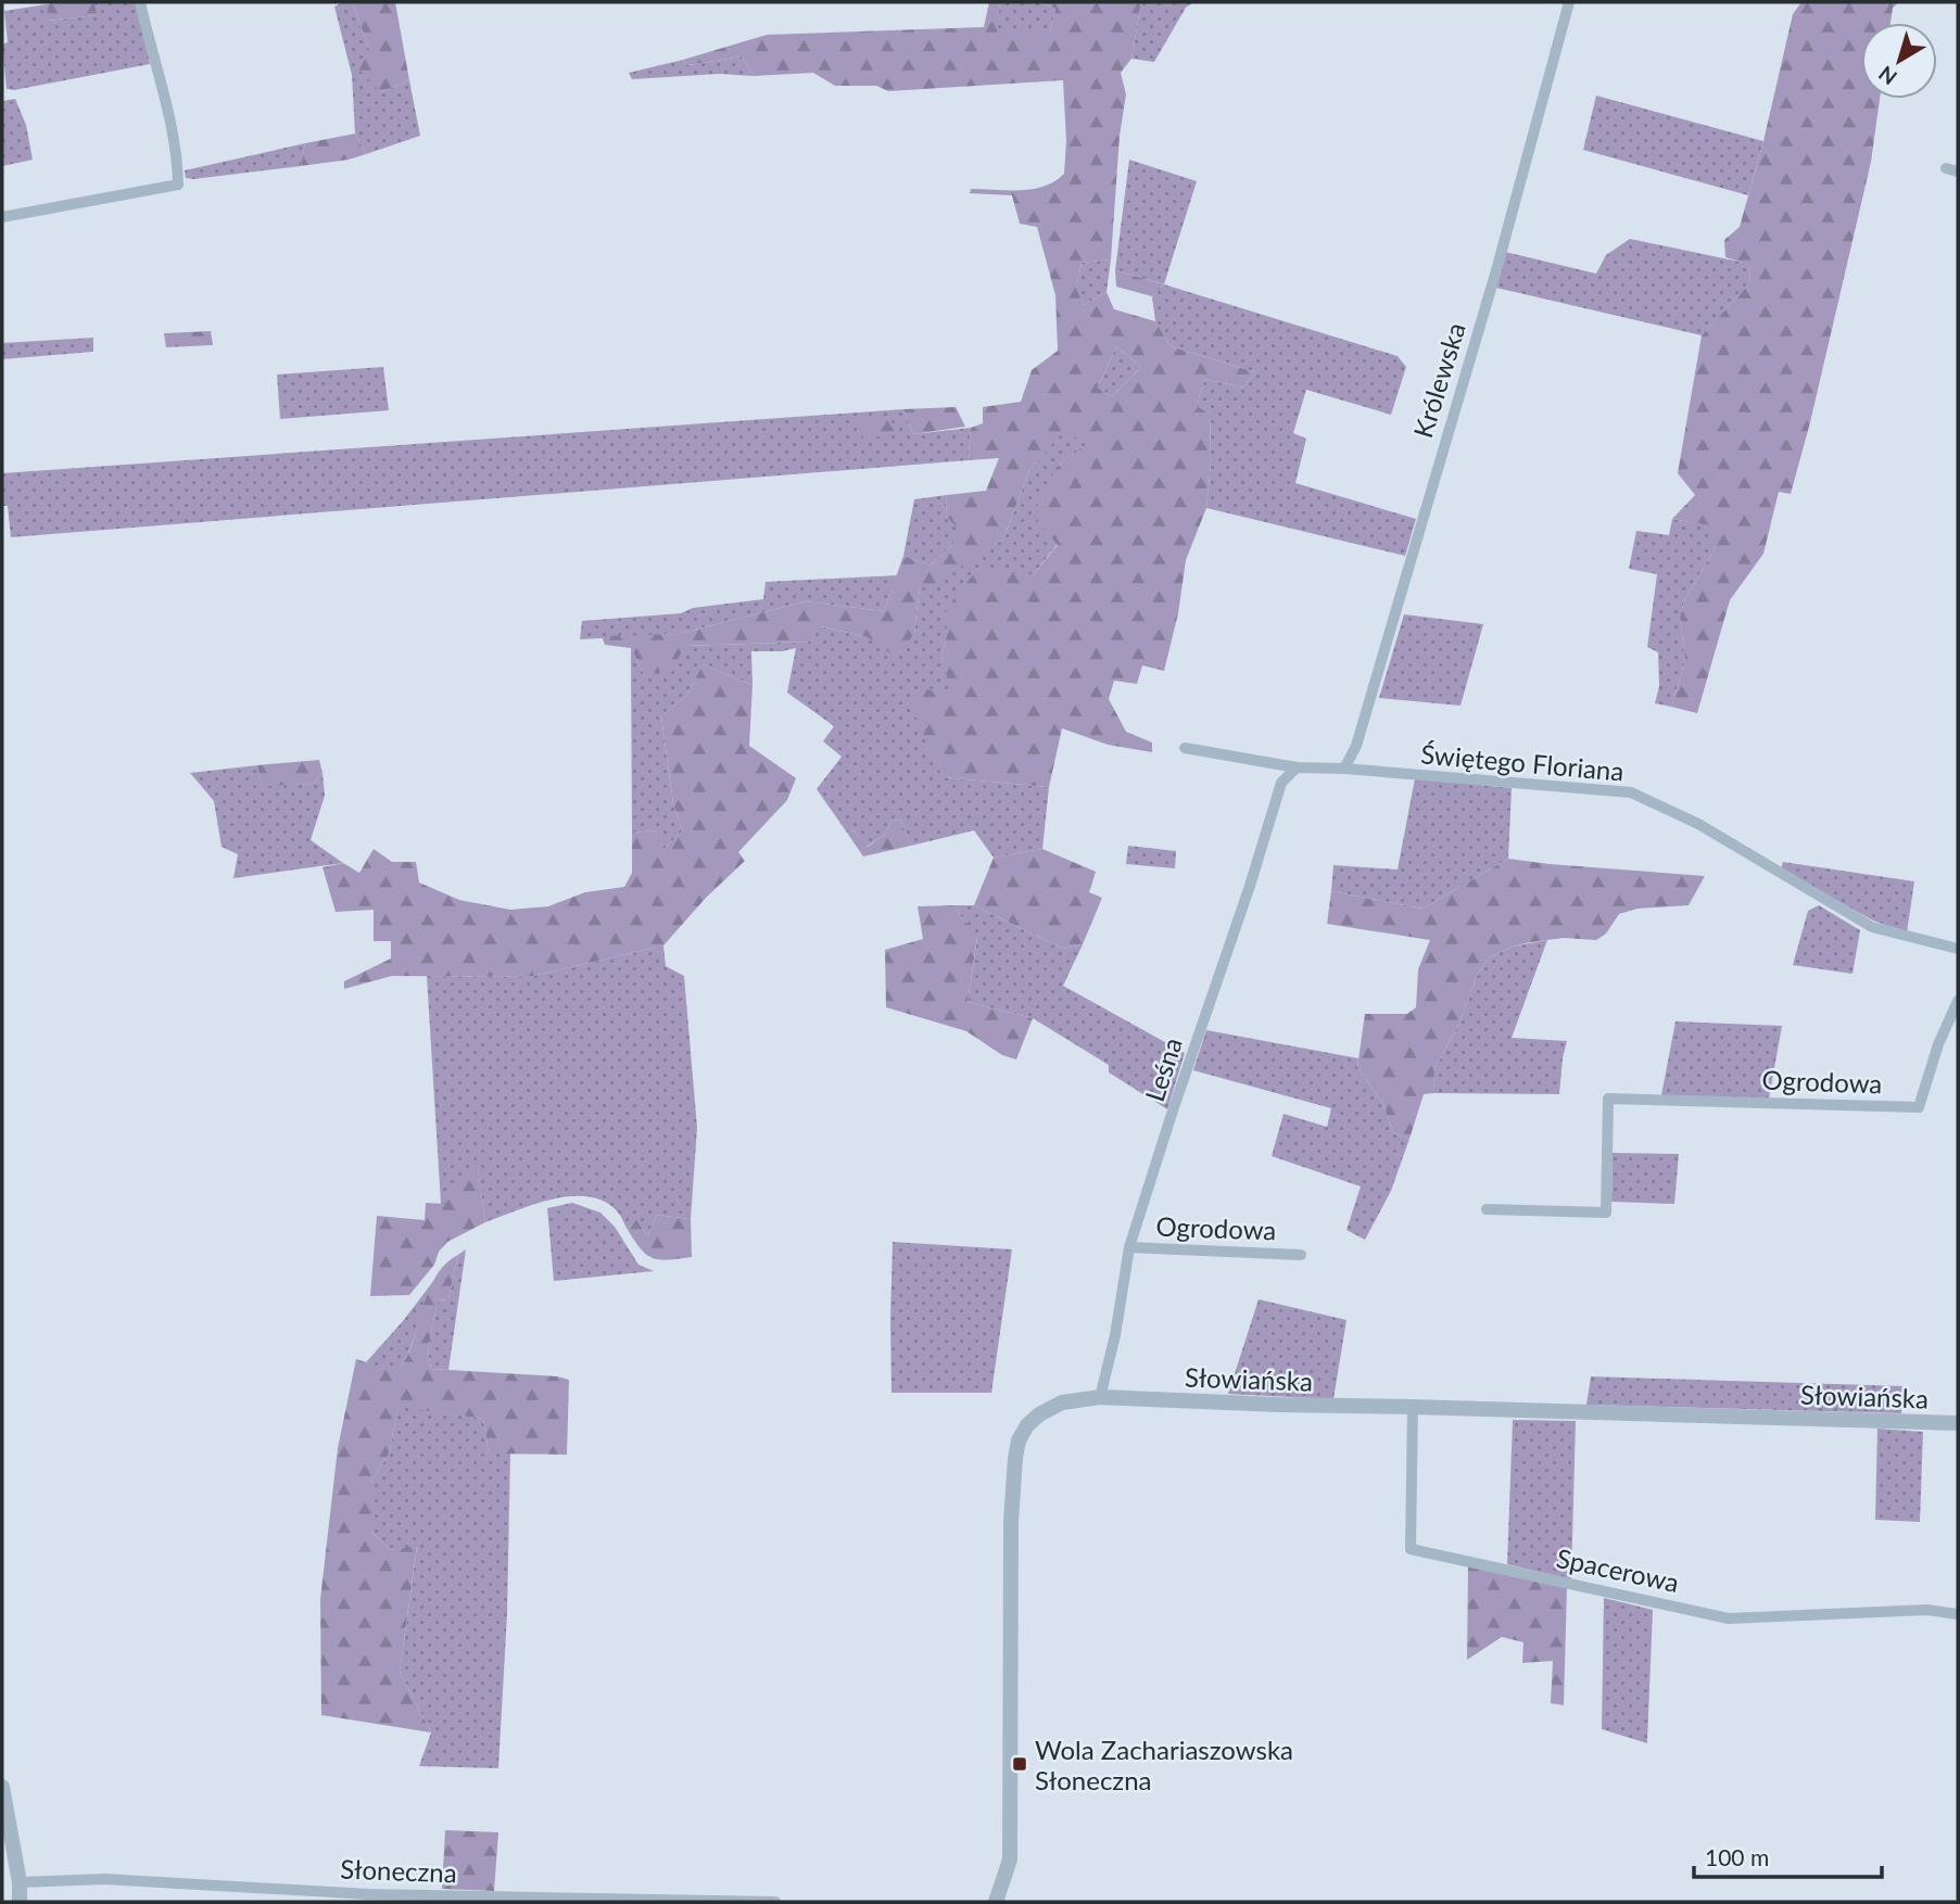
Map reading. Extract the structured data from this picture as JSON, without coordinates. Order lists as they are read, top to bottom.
{
  "streets": {
    "street": [
      "Królewska",
      "Świętego Floriana",
      "Leśna",
      "Ogrodowa",
      "Słowiańska",
      "Spacerowa",
      "Słoneczna"
    ]
  },
  "crossings": [
    ["Królewska", "Świętego Floriana"],
    ["Świętego Floriana", "Leśna"],
    ["Leśna", "Ogrodowa"],
    ["Leśna", "Słowiańska"],
    ["Słowiańska", "Spacerowa"]
  ],
  "places": {
    "transit": ["Wola Zachariaszowska Słoneczna"]
  },
  "scale_bar": "100 m",
  "north": "bottom left"
}
